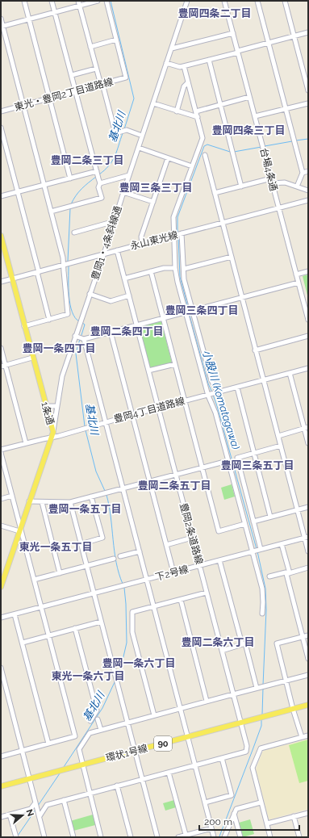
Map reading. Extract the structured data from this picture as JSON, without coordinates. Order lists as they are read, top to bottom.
{
  "streets": {
    "main road": ["1条通", "90", "環状1号線"],
    "street": [
      "東光・豊岡2丁目道路線",
      "台場4条通",
      "永山東光線",
      "豊岡1・4条斜線通",
      "豊岡4丁目道路線",
      "豊岡2条道路線",
      "下2号線"
    ]
  },
  "crossings": [
    ["台場4条通", "永山東光線"],
    ["永山東光線", "豊岡1・4条斜線通"],
    ["永山東光線", "1条通"],
    ["永山東光線", "豊岡2条道路線"],
    ["豊岡1・4条斜線通", "豊岡4丁目道路線"],
    ["豊岡1・4条斜線通", "1条通"],
    ["豊岡4丁目道路線", "1条通"],
    ["豊岡4丁目道路線", "豊岡2条道路線"],
    ["豊岡2条道路線", "下2号線"],
    ["豊岡2条道路線", "環状1号線"]
  ],
  "districts": [
    "豊岡四条二丁目",
    "豊岡四条三丁目",
    "豊岡二条三丁目",
    "豊岡三条三丁目",
    "豊岡三条四丁目",
    "豊岡二条四丁目",
    "豊岡一条四丁目",
    "豊岡三条五丁目",
    "豊岡二条五丁目",
    "豊岡一条五丁目",
    "東光一条五丁目",
    "豊岡二条六丁目",
    "豊岡一条六丁目",
    "東光一条六丁目"
  ],
  "water": ["基北川", "小股川 (Komatagawa)"],
  "scale_bar": "200 m",
  "north": "right"
}
